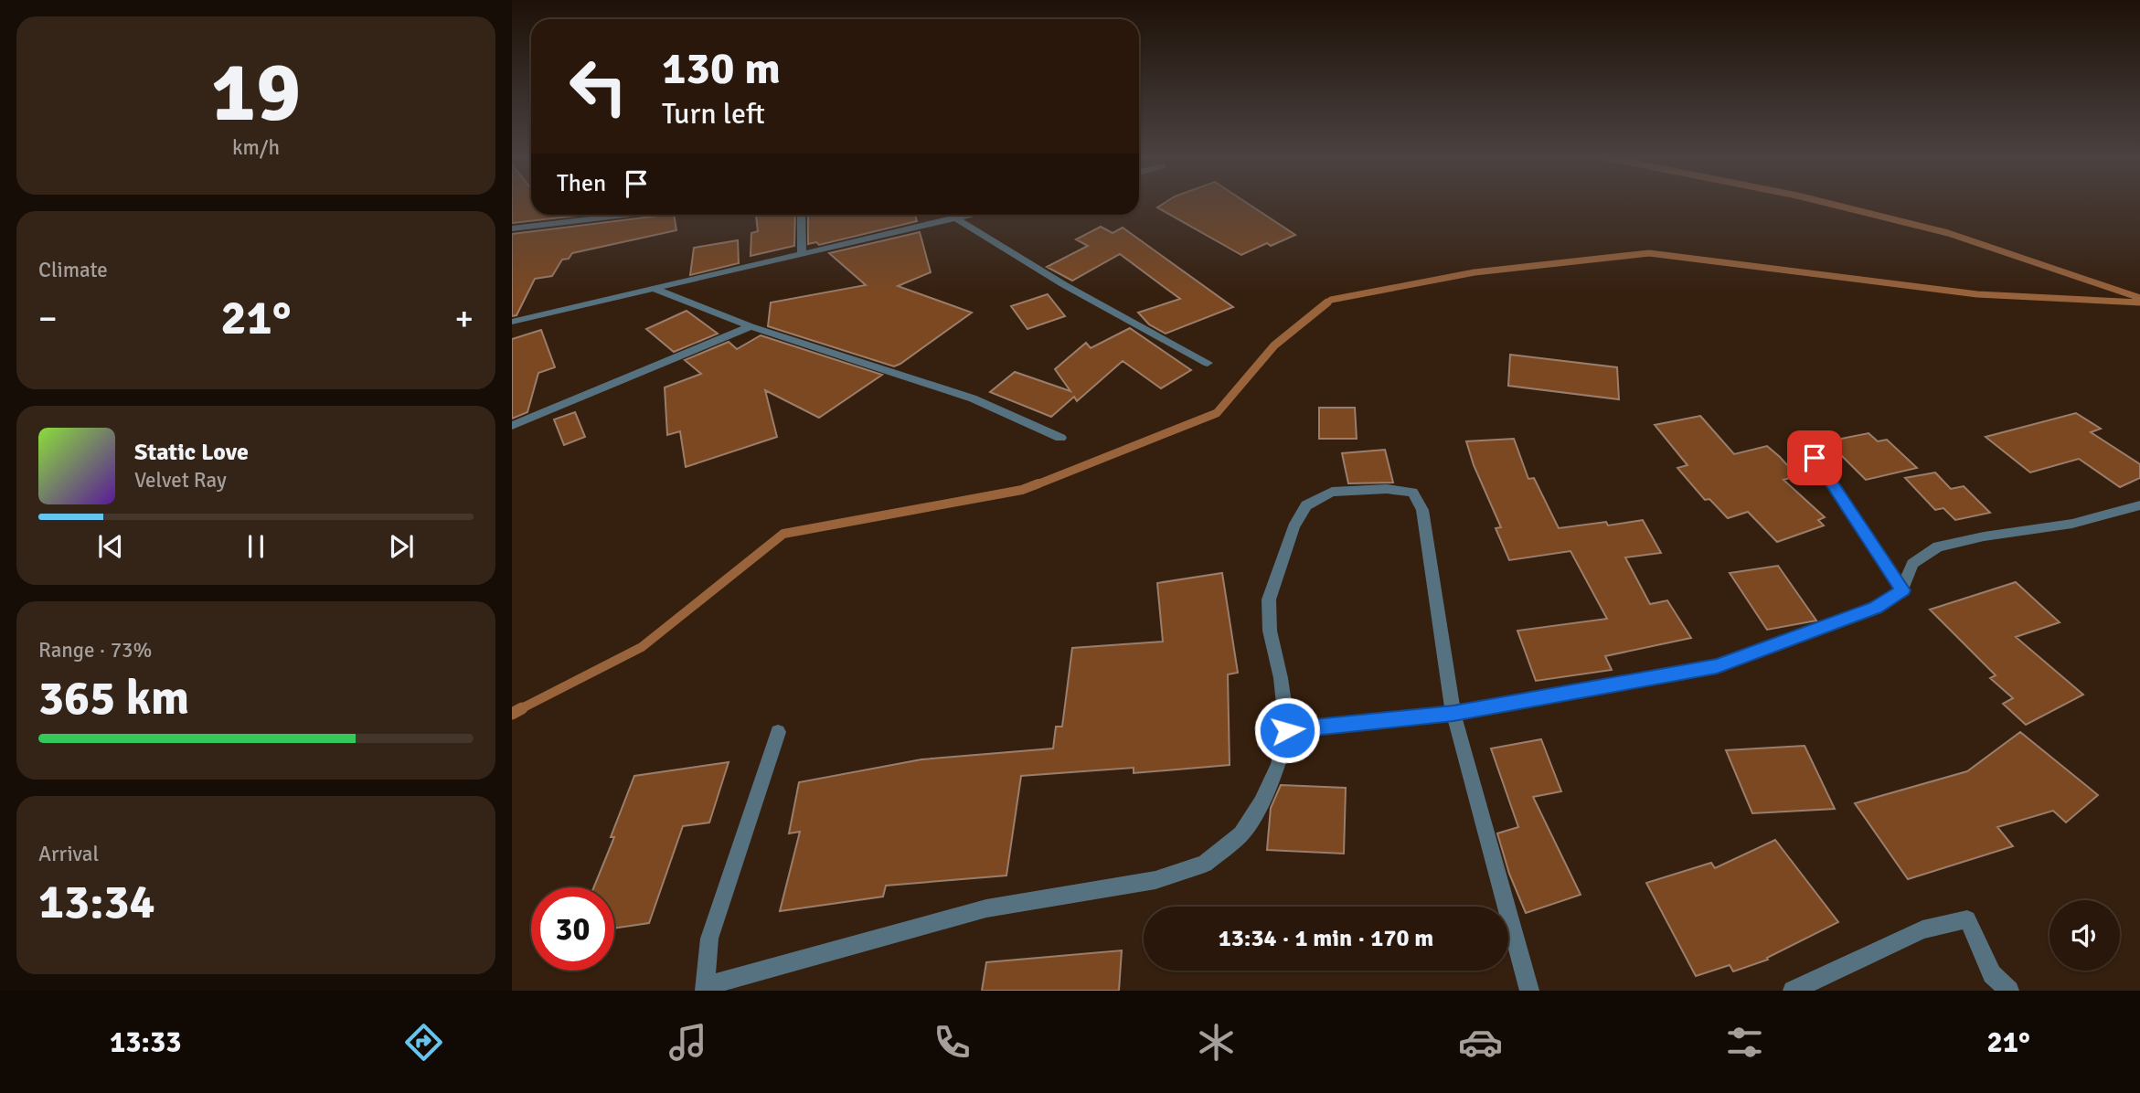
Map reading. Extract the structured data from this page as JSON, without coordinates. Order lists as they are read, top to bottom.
{
  "page": {
    "tile": [
      ["19", "km/h"],
      "Climate",
      ["Range · 73%", "365 km"],
      ["Arrival", "13:34"]
    ],
    "turn": ["130 m", "Turn left"],
    "then": "Then",
    "heat": ["−", "21°", "+"],
    "song": ["Static Love", "Velvet Ray"],
    "limit": "30",
    "trip": "13:34 · 1 min · 170 m",
    "tabs": ["13:33", "21°"]
  }
}
